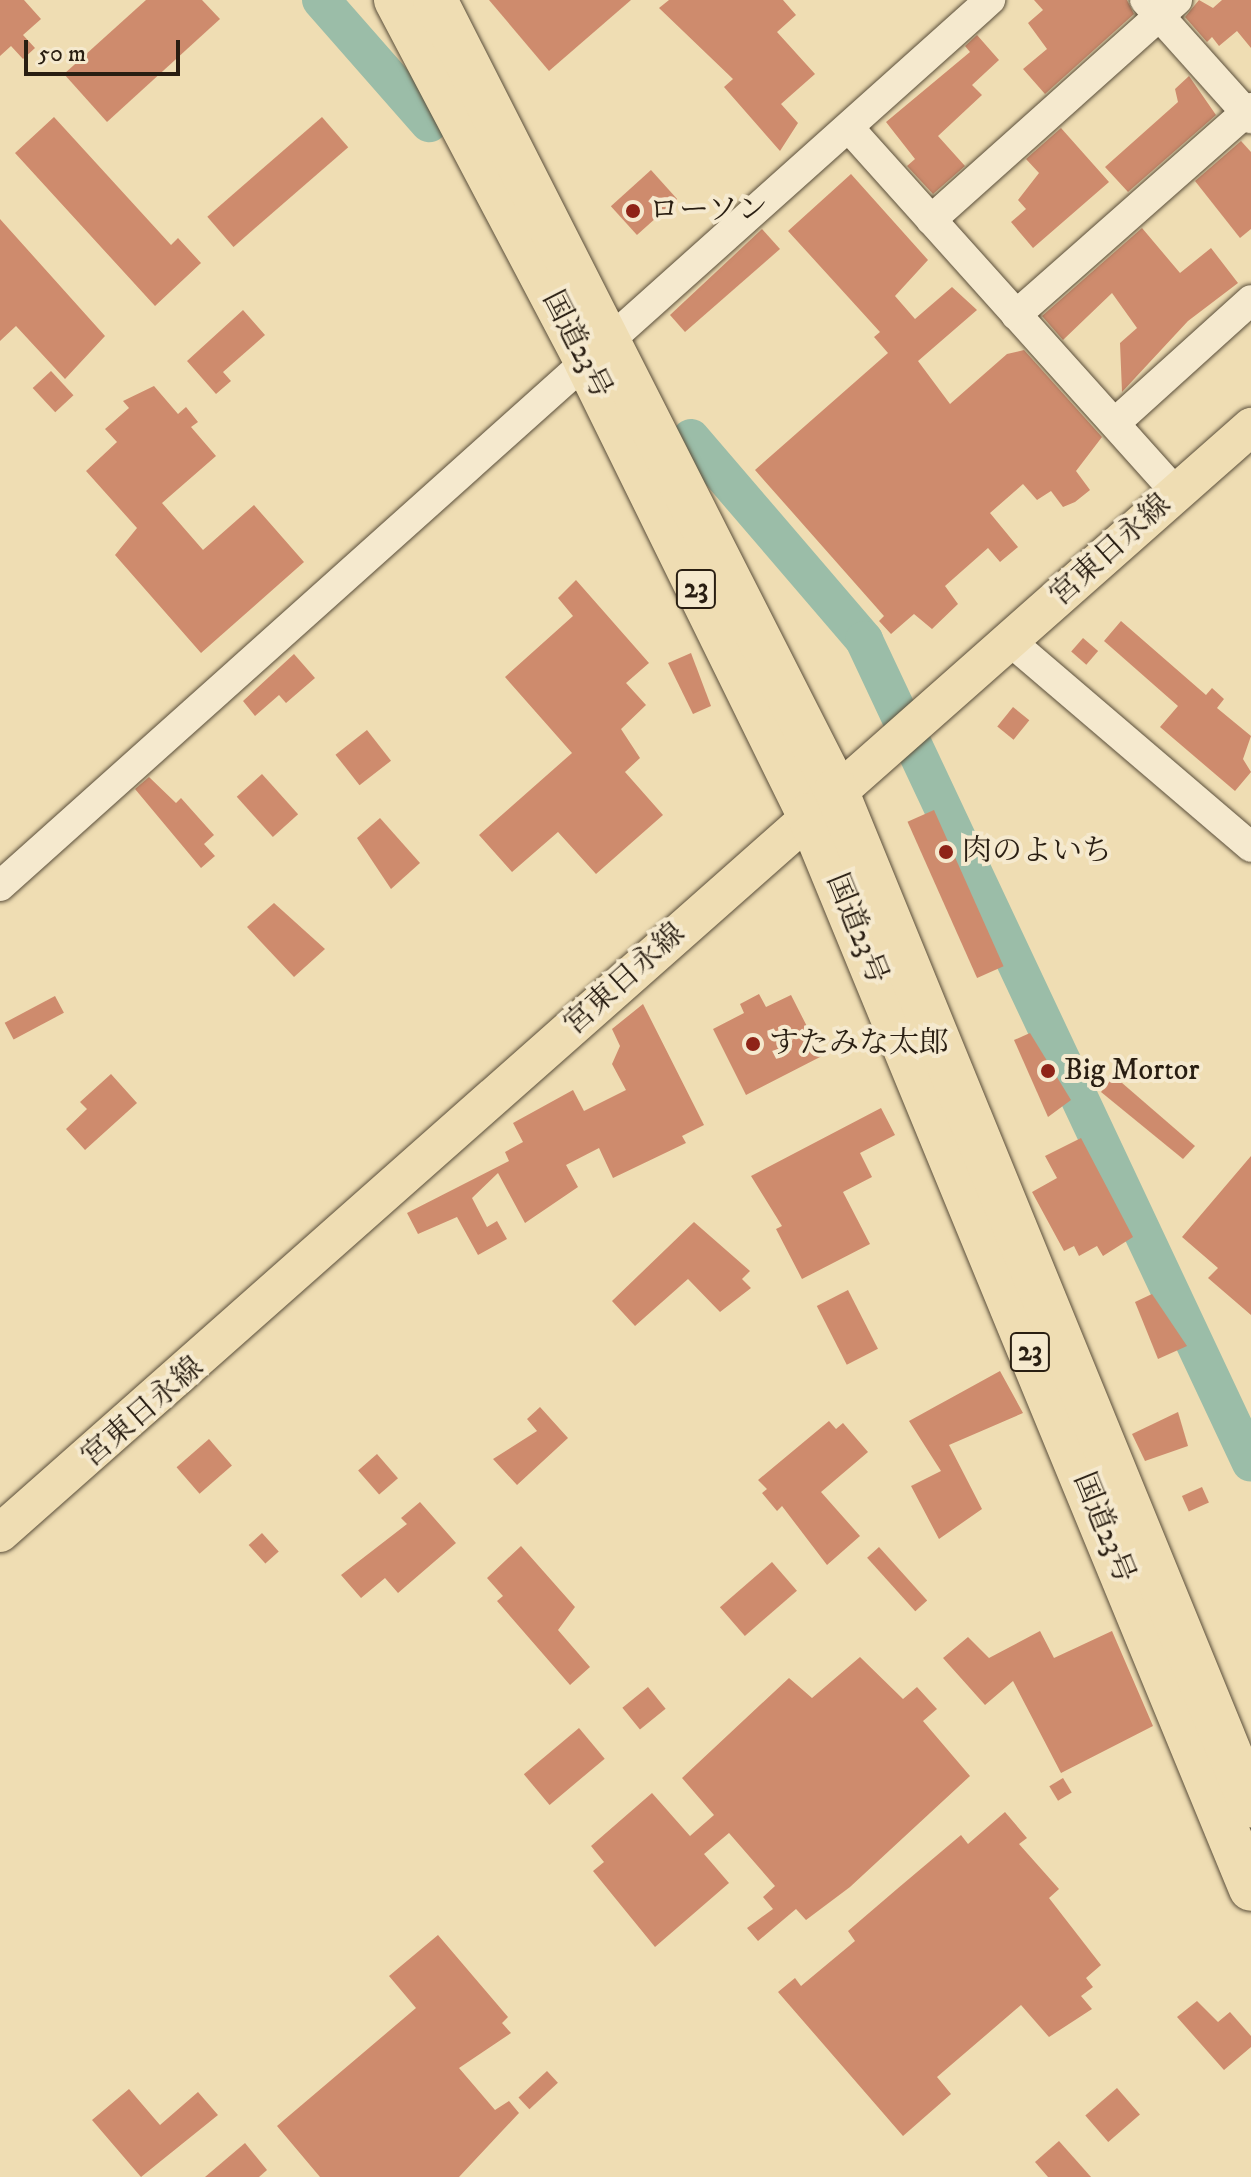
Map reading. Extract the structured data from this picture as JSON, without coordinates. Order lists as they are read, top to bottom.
{
  "streets": {
    "highway": ["国道23号", "23"],
    "main road": ["宮東日永線"]
  },
  "crossings": [
    ["国道23号", "宮東日永線"]
  ],
  "places": [
    "ローソン",
    "肉のよいち",
    "すたみな太郎",
    "Big Mortor"
  ],
  "scale_bar": "50 m"
}
